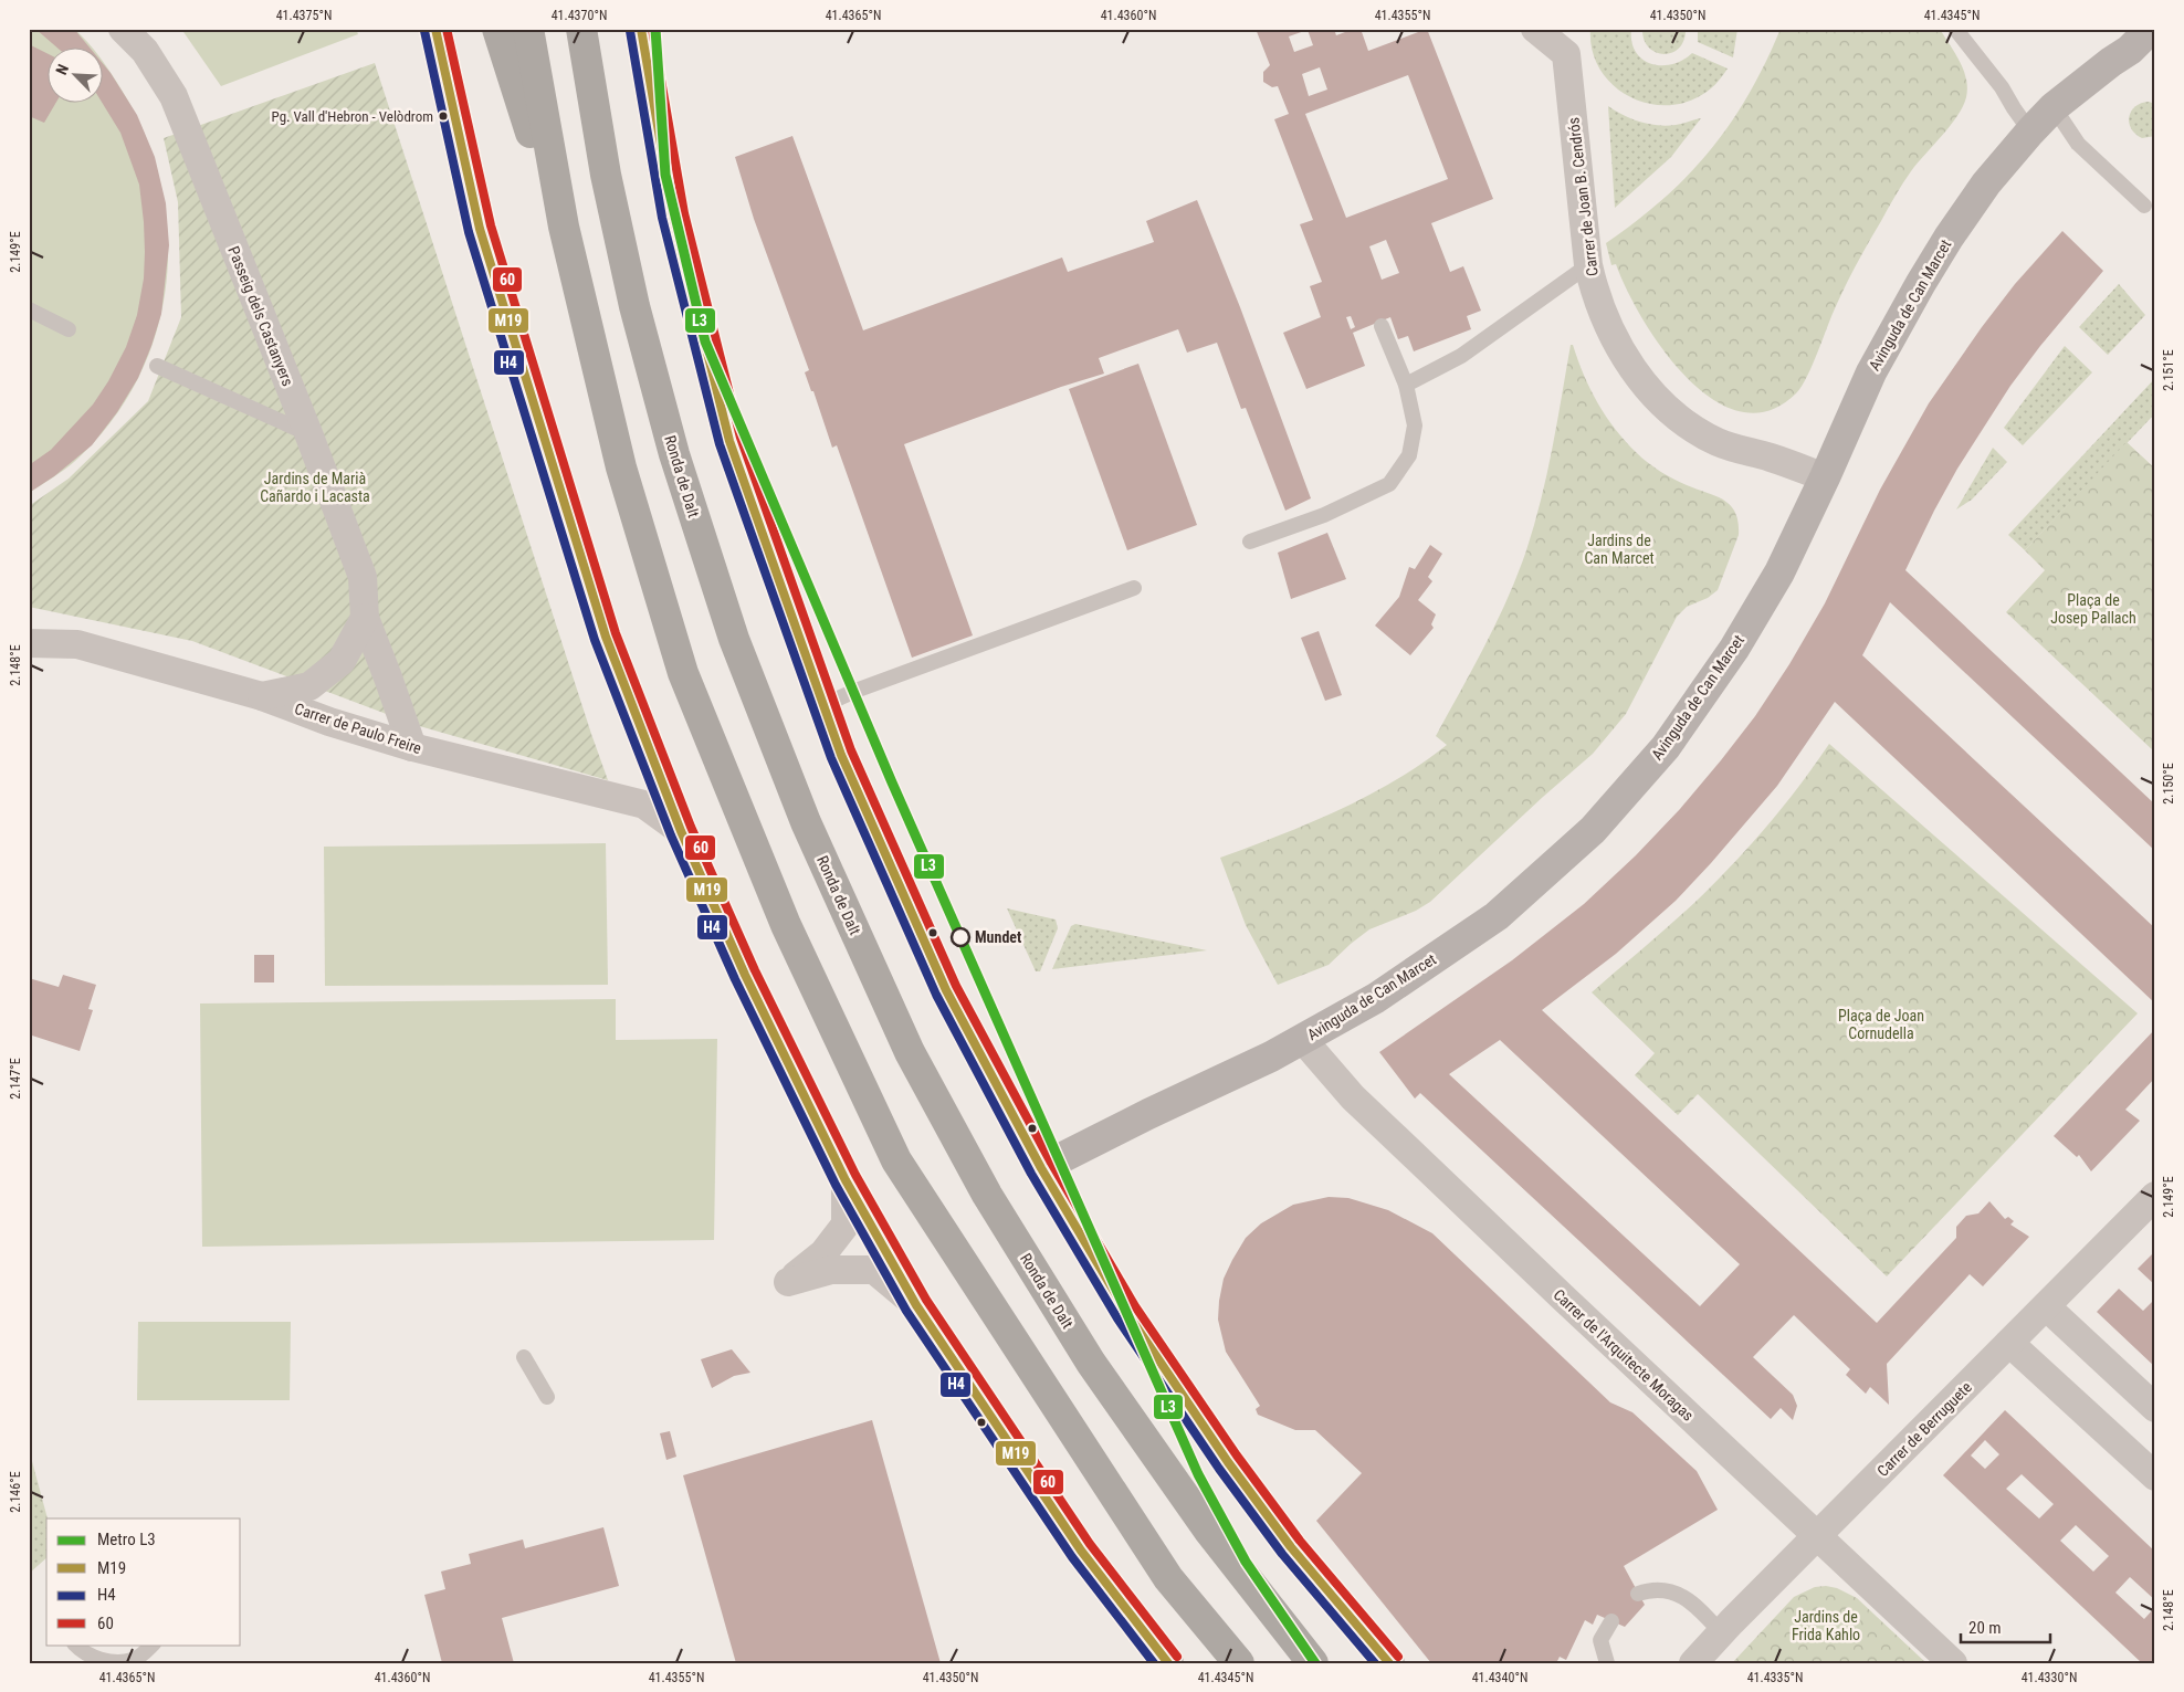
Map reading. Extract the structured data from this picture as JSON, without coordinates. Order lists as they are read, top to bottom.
{
  "streets": {
    "highway": ["Ronda de Dalt"],
    "street": [
      "Carrer de Joan B. Cendrós",
      "Avinguda de Can Marcet",
      "Passeig dels Castanyers",
      "Carrer de Paulo Freire",
      "Carrer de l'Arquitecte Moragas",
      "Carrer de Berruguete"
    ]
  },
  "crossings": [
    ["Carrer de Joan B. Cendrós", "Avinguda de Can Marcet"],
    ["Avinguda de Can Marcet", "Carrer de l'Arquitecte Moragas"],
    ["Passeig dels Castanyers", "Carrer de Paulo Freire"],
    ["Carrer de l'Arquitecte Moragas", "Carrer de Berruguete"]
  ],
  "parks": [
    "Jardins de Marià Cañardo i Lacasta",
    "Jardins de Can Marcet",
    "Plaça de Josep Pallach",
    "Plaça de Joan Cornudella",
    "Jardins de Frida Kahlo"
  ],
  "places": ["Pg. Vall d'Hebron - Velòdrom", "Mundet"],
  "lines": [
    "metro line L3",
    "transit line M19",
    "transit line 60",
    "transit line H4"
  ],
  "legend": [
    "Metro L3",
    "M19",
    "H4",
    "60"
  ],
  "scale_bar": "20 m",
  "north": "top left",
  "coordinates": [
    "41.4375°N",
    "41.4370°N",
    "41.4365°N",
    "41.4360°N",
    "41.4355°N",
    "41.4350°N",
    "41.4345°N",
    "2.149°E",
    "2.151°E",
    "2.148°E",
    "2.150°E",
    "2.147°E",
    "2.146°E",
    "41.4340°N",
    "41.4335°N",
    "41.4330°N"
  ]
}
